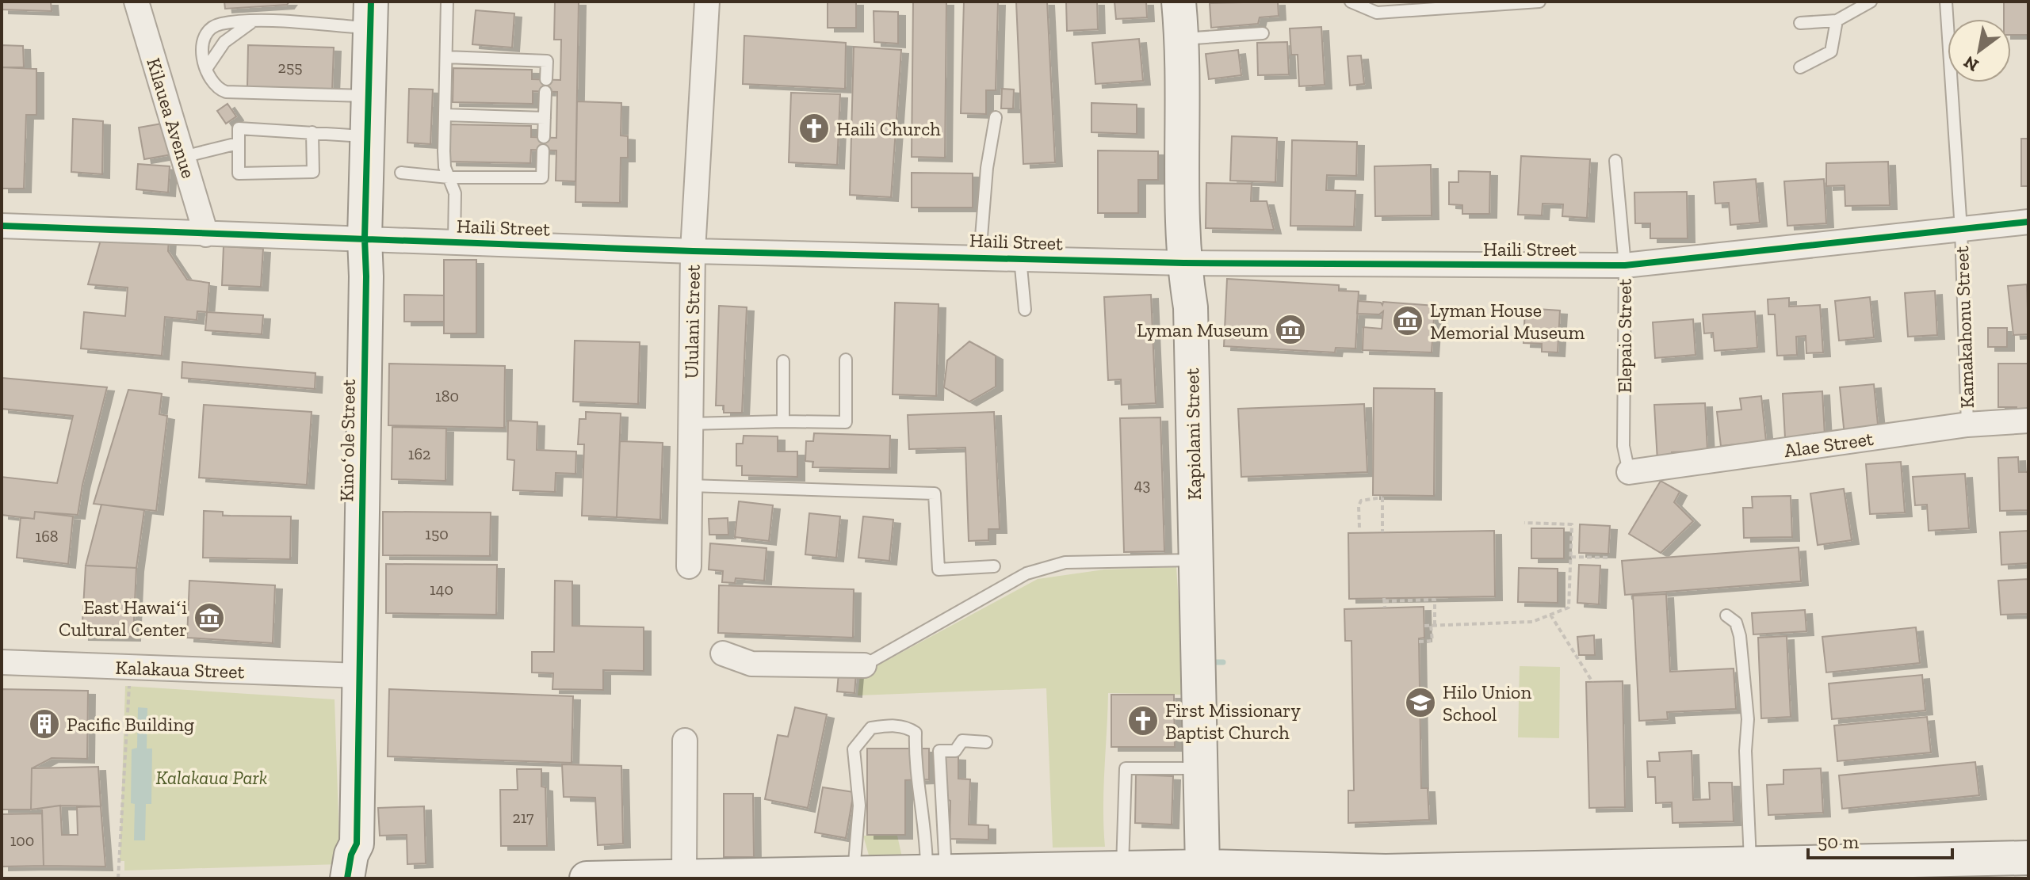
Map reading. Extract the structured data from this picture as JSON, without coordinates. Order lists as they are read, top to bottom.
{
  "streets": {
    "street": [
      "Kilauea Avenue",
      "Haili Street",
      "Ululani Street",
      "Kapiolani Street",
      "Kinoʻole Street",
      "Alae Street",
      "Kalakaua Street"
    ],
    "lane": ["Kamakahonu Street", "Elepaio Street"]
  },
  "crossings": [
    ["Kilauea Avenue", "Haili Street"],
    ["Haili Street", "Ululani Street"],
    ["Haili Street", "Kamakahonu Street"],
    ["Haili Street", "Elepaio Street"],
    ["Haili Street", "Kapiolani Street"],
    ["Haili Street", "Kinoʻole Street"],
    ["Kamakahonu Street", "Alae Street"],
    ["Elepaio Street", "Alae Street"],
    ["Kinoʻole Street", "Kalakaua Street"]
  ],
  "parks": ["Kalakaua Park"],
  "places": {
    "church": ["Haili Church", "First Missionary Baptist Church"],
    "museum": ["Lyman House Memorial Museum", "Lyman Museum", "East Hawaiʻi Cultural Center"],
    "school or university": ["Hilo Union School"],
    "building": ["Pacific Building"]
  },
  "house_numbers": [
    "255",
    "180",
    "162",
    "43",
    "150",
    "168",
    "140",
    "217",
    "100"
  ],
  "scale_bar": "50 m",
  "north": "bottom left"
}
